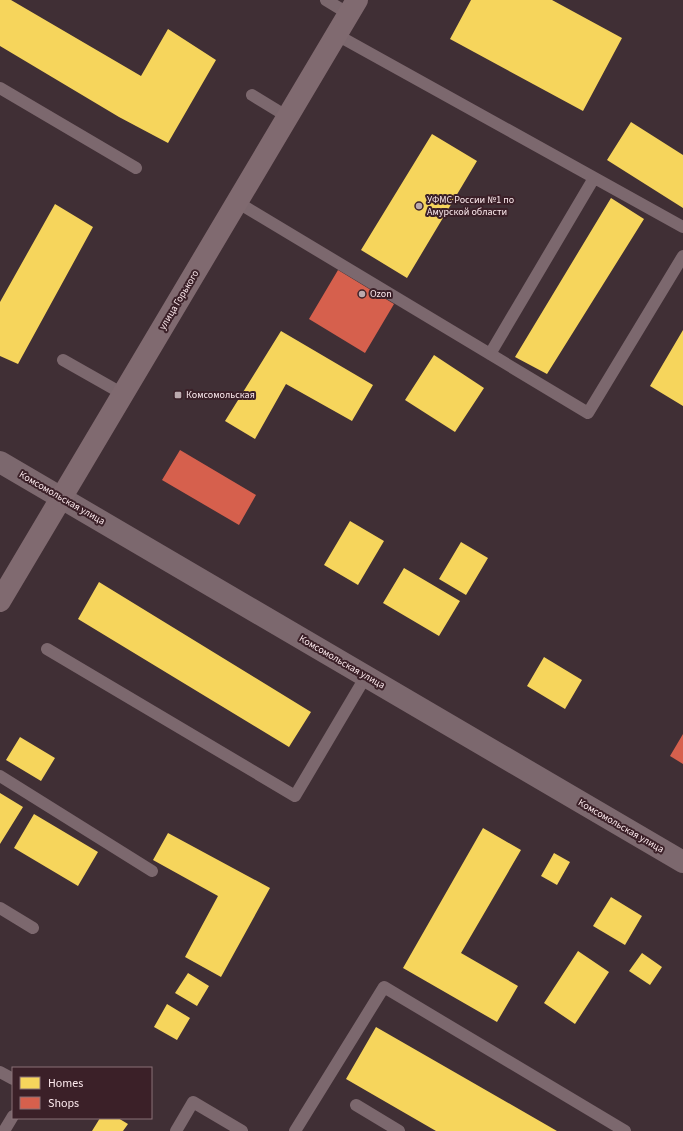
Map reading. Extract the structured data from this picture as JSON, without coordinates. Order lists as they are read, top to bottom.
{
  "streets": {
    "main road": ["улица Горького"],
    "street": ["Комсомольская улица"]
  },
  "crossings": [
    ["улица Горького", "Комсомольская улица"]
  ],
  "places": {
    "other": ["УФМС России №1 по Амурской области", "Ozon"],
    "transit": ["Комсомольская"]
  },
  "legend": ["Homes", "Shops"]
}
